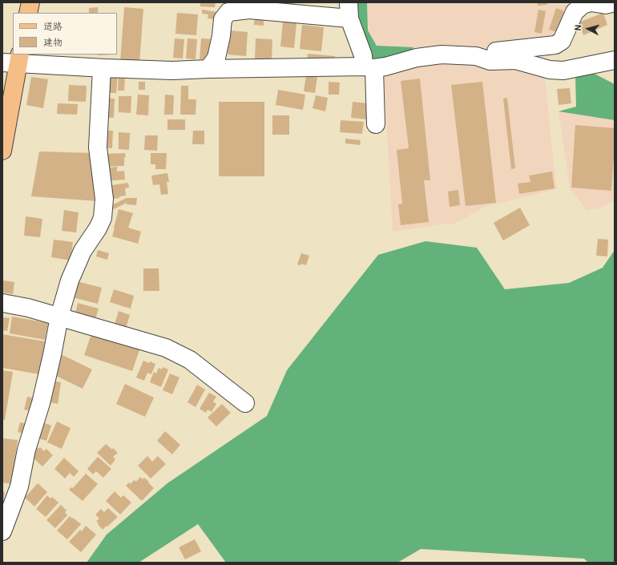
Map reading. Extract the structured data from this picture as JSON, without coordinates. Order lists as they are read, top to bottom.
{
  "legend": ["道路", "建物"],
  "north": "left"
}
